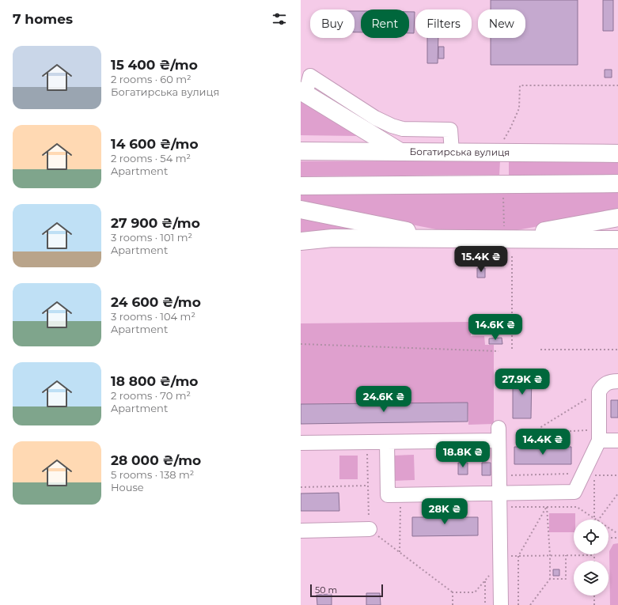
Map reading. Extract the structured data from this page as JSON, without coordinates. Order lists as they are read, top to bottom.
{
  "streets": {
    "main road": ["Богатирська вулиця"]
  },
  "scale_bar": "50 m",
  "page": {
    "heading": "7 homes",
    "chip": [
      "Buy",
      "Rent",
      "Filters",
      "New"
    ],
    "list": [
      {
        "name": "15 400 ₴/mo",
        "note": "2 rooms · 60 m² · Богатирська вулиця"
      },
      {
        "name": "14 600 ₴/mo",
        "note": "2 rooms · 54 m² · Apartment"
      },
      {
        "name": "27 900 ₴/mo",
        "note": "3 rooms · 101 m² · Apartment"
      },
      {
        "name": "24 600 ₴/mo",
        "note": "3 rooms · 104 m² · Apartment"
      },
      {
        "name": "18 800 ₴/mo",
        "note": "2 rooms · 70 m² · Apartment"
      },
      {
        "name": "28 000 ₴/mo",
        "note": "5 rooms · 138 m² · House"
      }
    ],
    "price": [
      "15.4K ₴",
      "14.6K ₴",
      "27.9K ₴",
      "24.6K ₴",
      "14.4K ₴",
      "18.8K ₴",
      "28K ₴"
    ],
    "scale": "50 m"
  }
}
